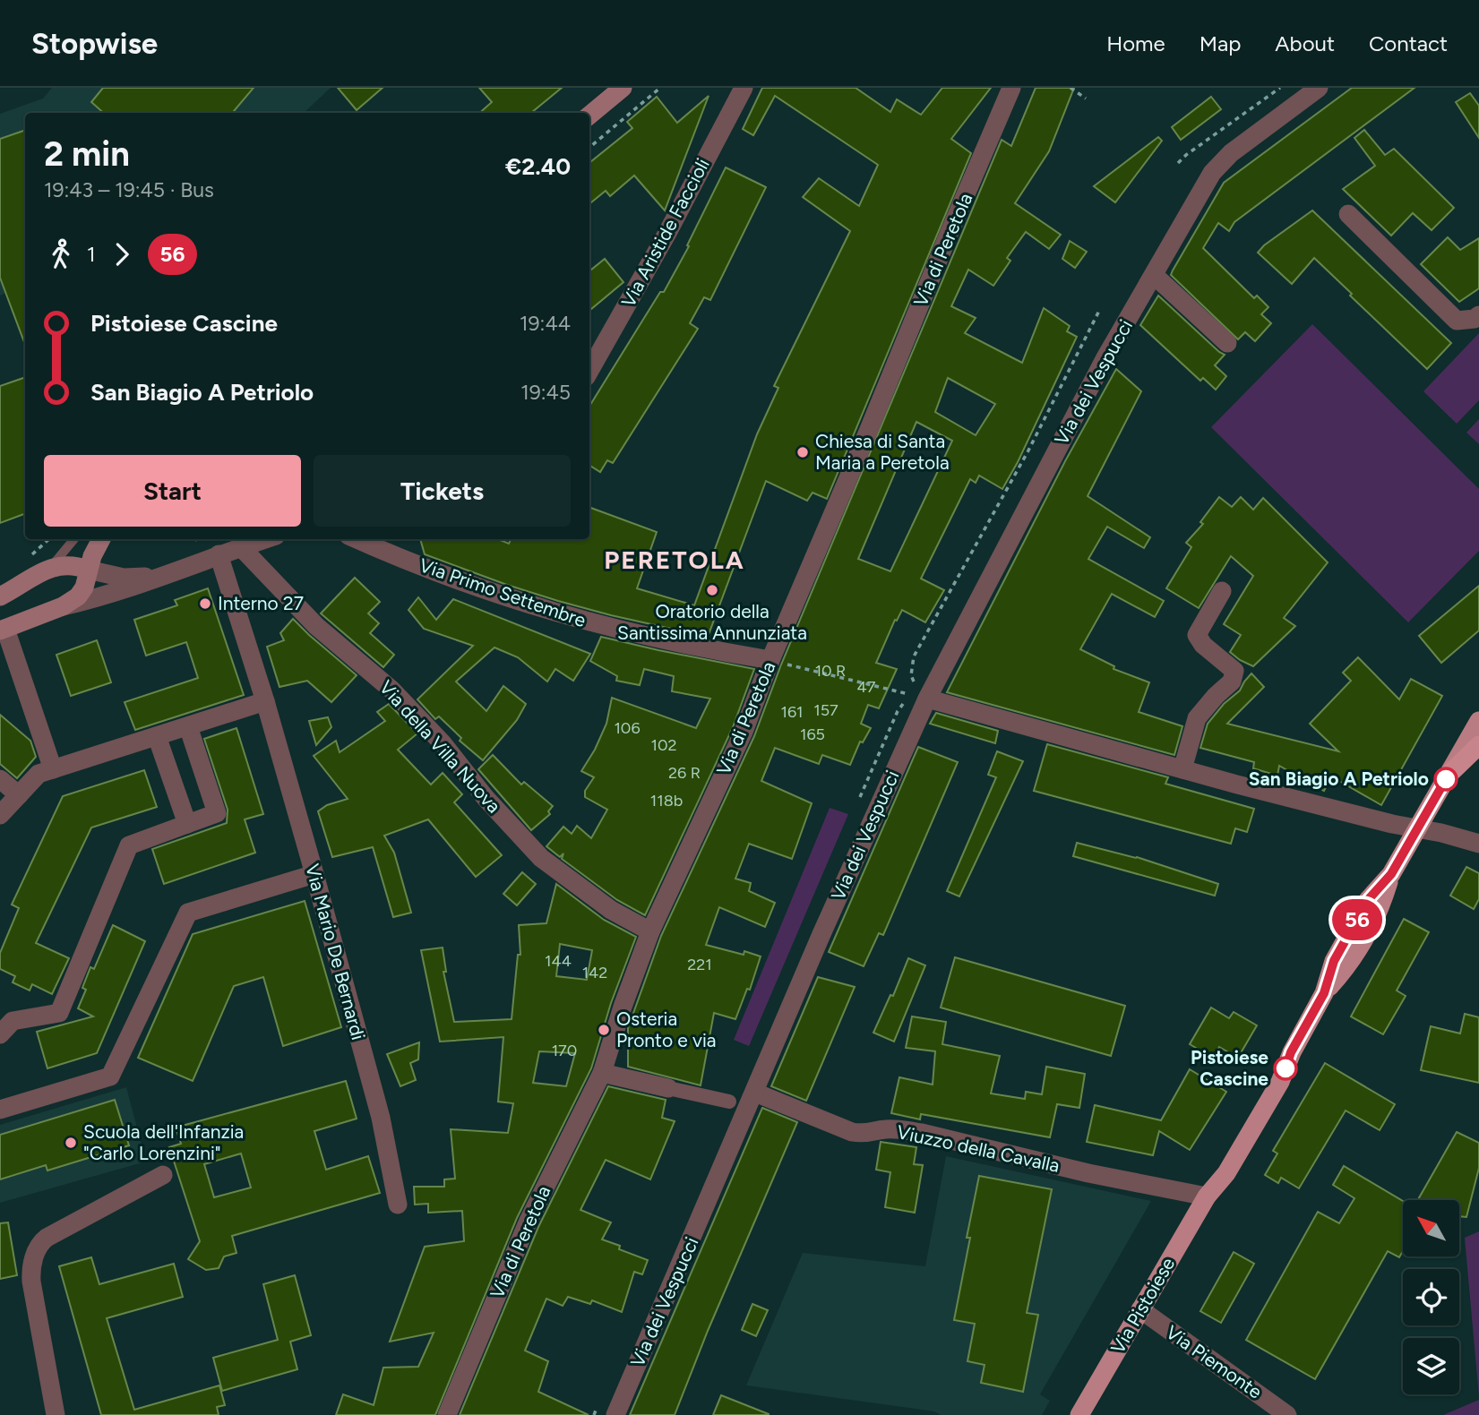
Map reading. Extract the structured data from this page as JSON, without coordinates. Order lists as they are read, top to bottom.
{
  "streets": {
    "main road": ["Via Pistoiese"],
    "street": [
      "Via Aristide Faccioli",
      "Via di Peretola",
      "Via dei Vespucci",
      "Via Primo Settembre",
      "Via della Villa Nuova",
      "Via Mario De Bernardi",
      "Viuzzo della Cavalla",
      "Via Piemonte"
    ]
  },
  "crossings": [
    ["Via di Peretola", "Via Primo Settembre"],
    ["Via di Peretola", "Via della Villa Nuova"],
    ["Via dei Vespucci", "Viuzzo della Cavalla"],
    ["Viuzzo della Cavalla", "Via Pistoiese"],
    ["Via Pistoiese", "Via Piemonte"]
  ],
  "districts": ["PERETOLA"],
  "places": [
    "Chiesa di Santa Maria a Peretola",
    "Oratorio della Santissima Annunziata",
    "Interno 27",
    "San Biagio A Petriolo",
    "Osteria Pronto e via",
    "Pistoiese Cascine",
    "Scuola dell'Infanzia \"Carlo Lorenzini\""
  ],
  "lines": ["bus line 56"],
  "house_numbers": [
    "10 R",
    "47",
    "157",
    "161",
    "106",
    "165",
    "102",
    "26 R",
    "118b",
    "144",
    "221",
    "142",
    "170"
  ],
  "north": "top left",
  "page": {
    "header": "Stopwise",
    "nav": [
      "Home",
      "Map",
      "About",
      "Contact"
    ],
    "on_map": "56",
    "heading": ["2 min", "19:43 – 19:45 · Bus", "€2.40"],
    "legs": ["1", "56"],
    "list": [
      {
        "name": "Pistoiese Cascine",
        "value": "19:44"
      },
      {
        "name": "San Biagio A Petriolo",
        "value": "19:45"
      }
    ],
    "buttons": ["Start", "Tickets"]
  }
}
